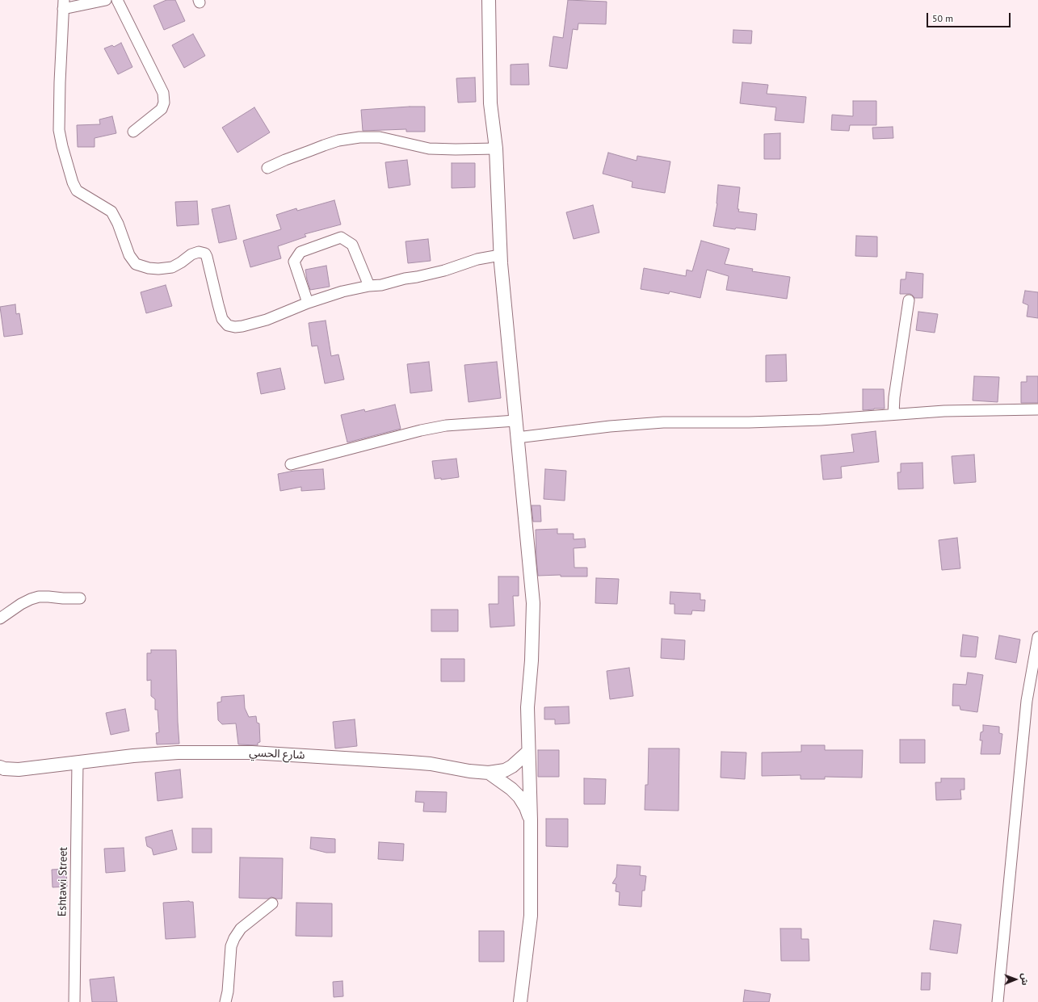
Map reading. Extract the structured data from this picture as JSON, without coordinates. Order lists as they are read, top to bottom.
{
  "streets": {
    "street": ["شارع الحسي", "Eshtawi Street"]
  },
  "crossings": [
    ["شارع الحسي", "Eshtawi Street"]
  ],
  "scale_bar": "50 m",
  "north": "right"
}
